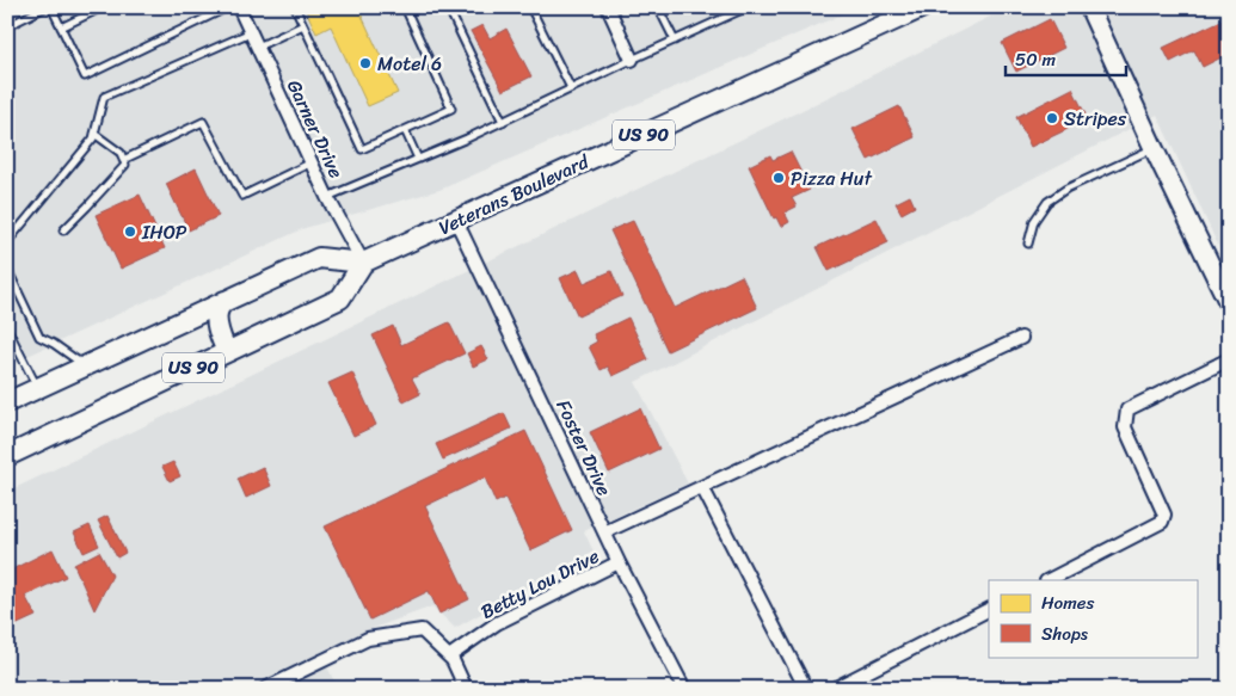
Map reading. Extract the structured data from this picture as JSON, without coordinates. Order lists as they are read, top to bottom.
{
  "streets": {
    "main road": ["US 90", "Veterans Boulevard"],
    "street": ["Garner Drive", "Foster Drive", "Betty Lou Drive"]
  },
  "crossings": [
    ["Garner Drive", "US 90"],
    ["Garner Drive", "Veterans Boulevard"],
    ["US 90", "Veterans Boulevard"],
    ["Veterans Boulevard", "Foster Drive"],
    ["Foster Drive", "Betty Lou Drive"]
  ],
  "places": [
    "Motel 6",
    "Stripes",
    "Pizza Hut",
    "IHOP"
  ],
  "legend": ["Homes", "Shops"],
  "scale_bar": "50 m"
}
